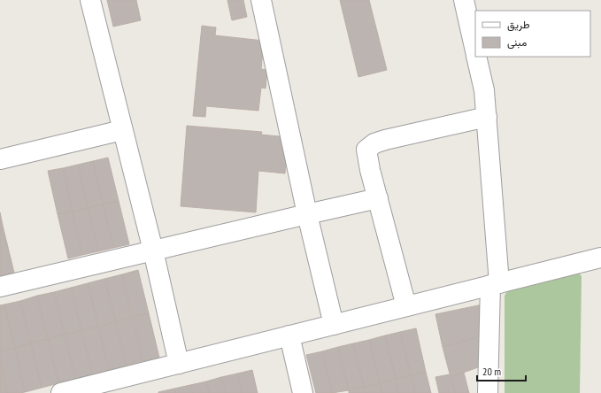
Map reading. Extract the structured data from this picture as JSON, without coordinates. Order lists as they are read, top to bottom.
{
  "legend": ["طريق", "مبنى"],
  "scale_bar": "20 m"
}
